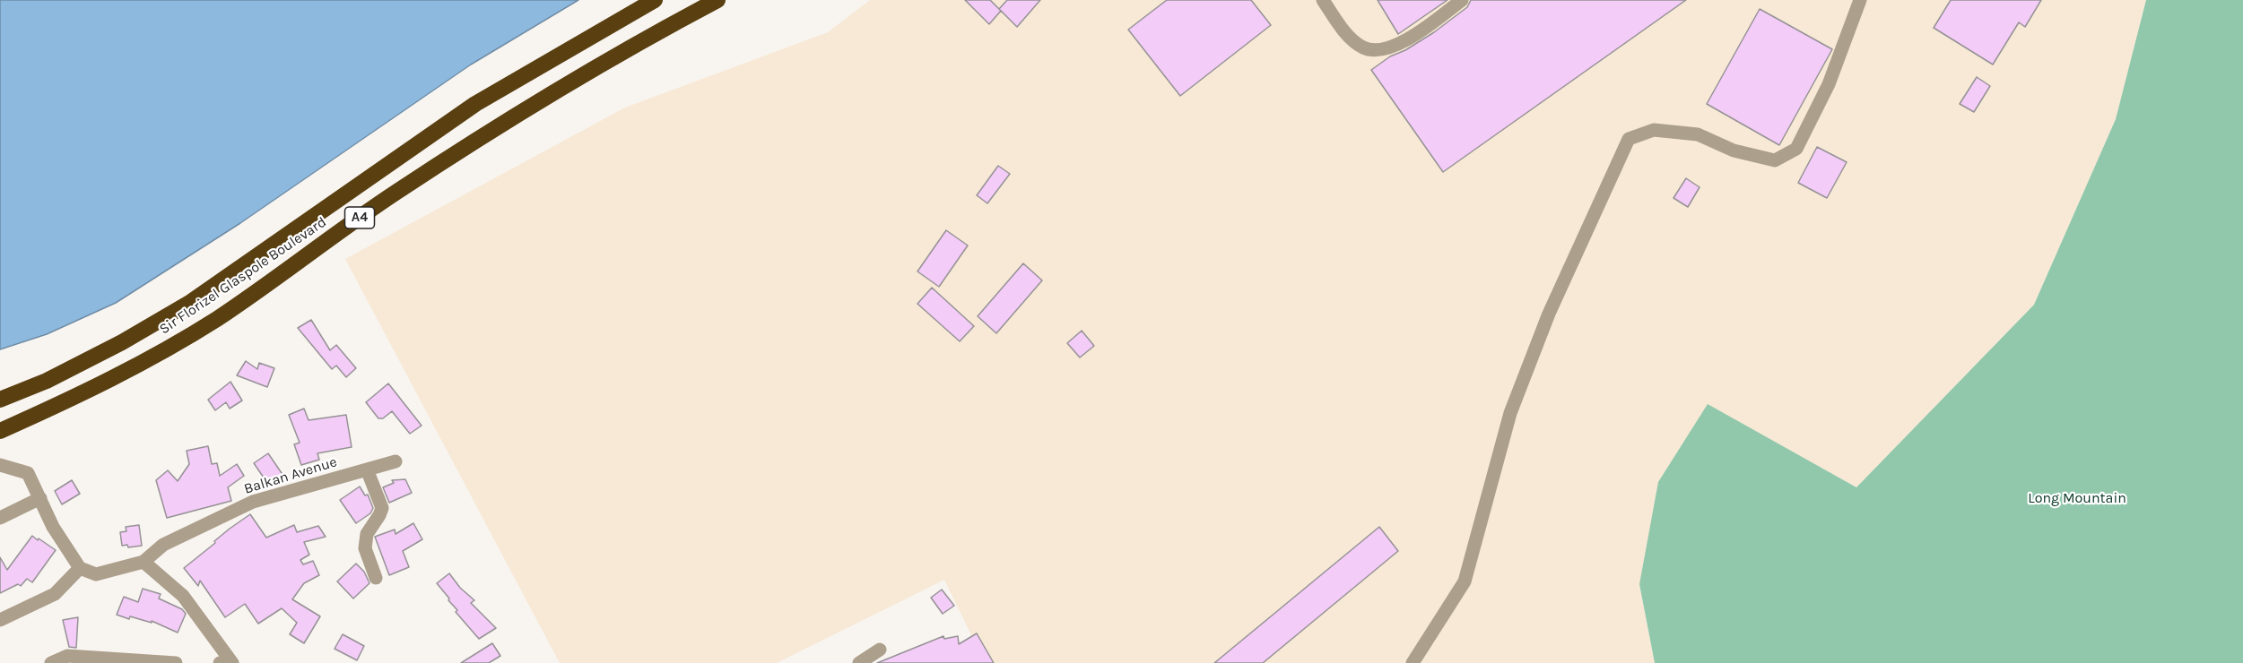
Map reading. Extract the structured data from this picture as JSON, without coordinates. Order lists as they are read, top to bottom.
{
  "streets": {
    "highway": ["A4", "Sir Florizel Glaspole Boulevard"],
    "street": ["Balkan Avenue"]
  },
  "parks": ["Long Mountain"]
}
